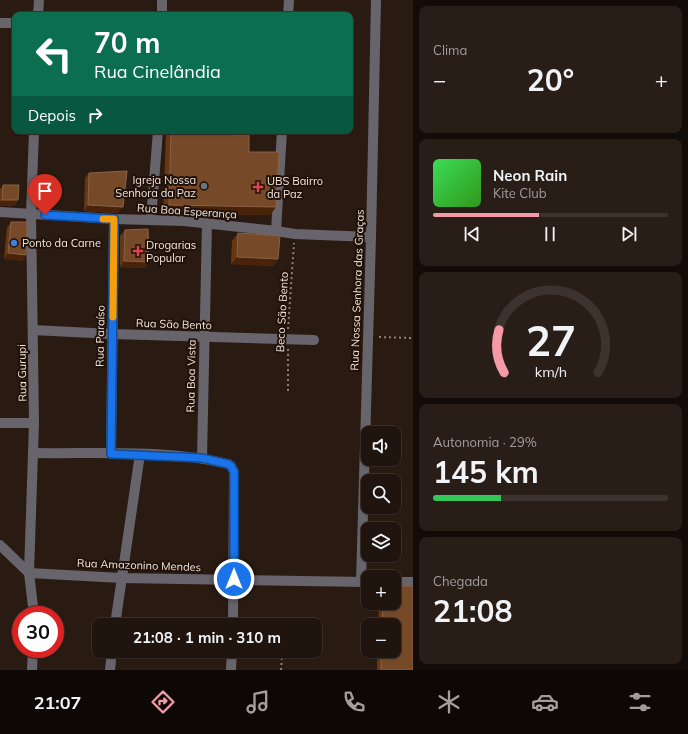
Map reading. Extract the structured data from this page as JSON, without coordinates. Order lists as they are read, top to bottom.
{
  "streets": {
    "street": [
      "Rua Boa Esperança",
      "Rua Nossa Senhora das Graças",
      "Rua São Bento",
      "Rua Paraíso",
      "Rua Gurupi",
      "Rua Boa Vista",
      "Rua Amazonino Mendes"
    ],
    "path": ["Beco São Bento"]
  },
  "crossings": [
    ["Rua Boa Esperança", "Rua Nossa Senhora das Graças"],
    ["Rua Boa Esperança", "Beco São Bento"],
    ["Rua Boa Esperança", "Rua Paraíso"],
    ["Rua Boa Esperança", "Rua Gurupi"],
    ["Rua Boa Esperança", "Rua Boa Vista"],
    ["Beco São Bento", "Rua São Bento"],
    ["Rua São Bento", "Rua Paraíso"],
    ["Rua São Bento", "Rua Gurupi"],
    ["Rua São Bento", "Rua Boa Vista"],
    ["Rua Gurupi", "Rua Amazonino Mendes"]
  ],
  "places": {
    "other": ["Igreja Nossa Senhora da Paz", "Ponto da Carne"],
    "health": ["UBS Bairro da Paz", "Drogarias Popular"]
  },
  "page": {
    "tile": [
      "Clima",
      ["Autonomia · 29%", "145 km"],
      ["Chegada", "21:08"]
    ],
    "turn": ["70 m", "Rua Cinelândia"],
    "heat": ["−", "20°", "+"],
    "then": "Depois",
    "song": ["Neon Rain", "Kite Club"],
    "map_buttons": ["+", "−"],
    "limit": "30",
    "trip": "21:08 · 1 min · 310 m",
    "tabs": "21:07",
    "gauge": ["27", "km/h"]
  }
}
